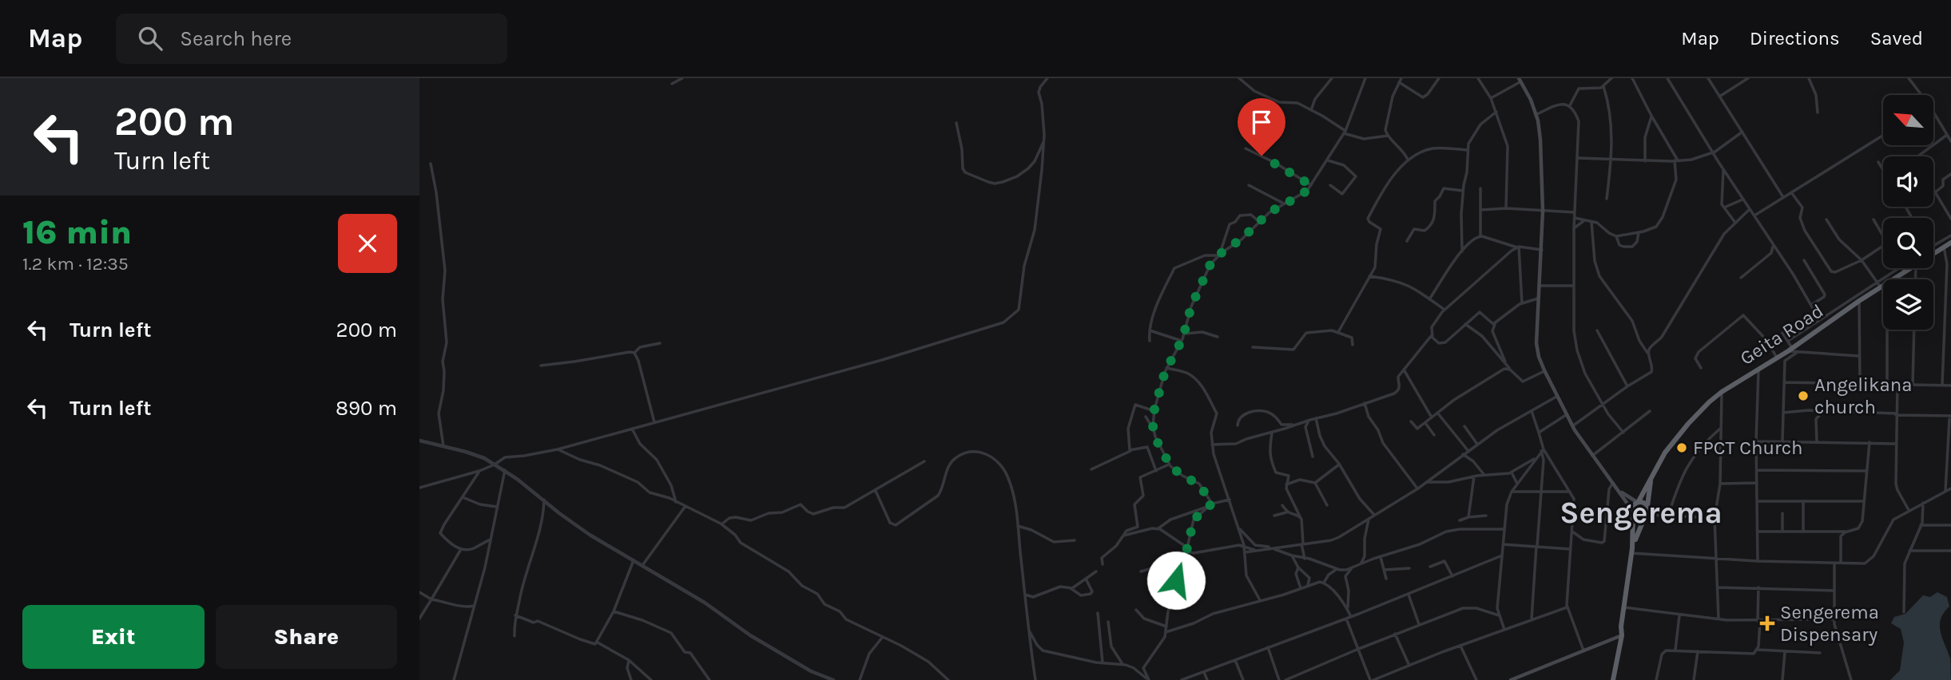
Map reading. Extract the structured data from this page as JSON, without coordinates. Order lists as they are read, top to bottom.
{
  "streets": {
    "highway": ["Geita Road"]
  },
  "districts": ["Sengerema"],
  "places": {
    "other": ["Angelikana church", "FPCT Church"],
    "health": ["Sengerema Dispensary"]
  },
  "north": "top left",
  "page": {
    "header": "Map",
    "search": "Search here",
    "nav": ["Map", "Directions", "Saved"],
    "turn": ["200 m", "Turn left"],
    "heading": ["16 min", "1.2 km · 12:35"],
    "list": [
      {
        "name": "Turn left",
        "value": "200 m"
      },
      {
        "name": "Turn left",
        "value": "890 m"
      }
    ],
    "buttons": ["Exit", "Share"]
  }
}
